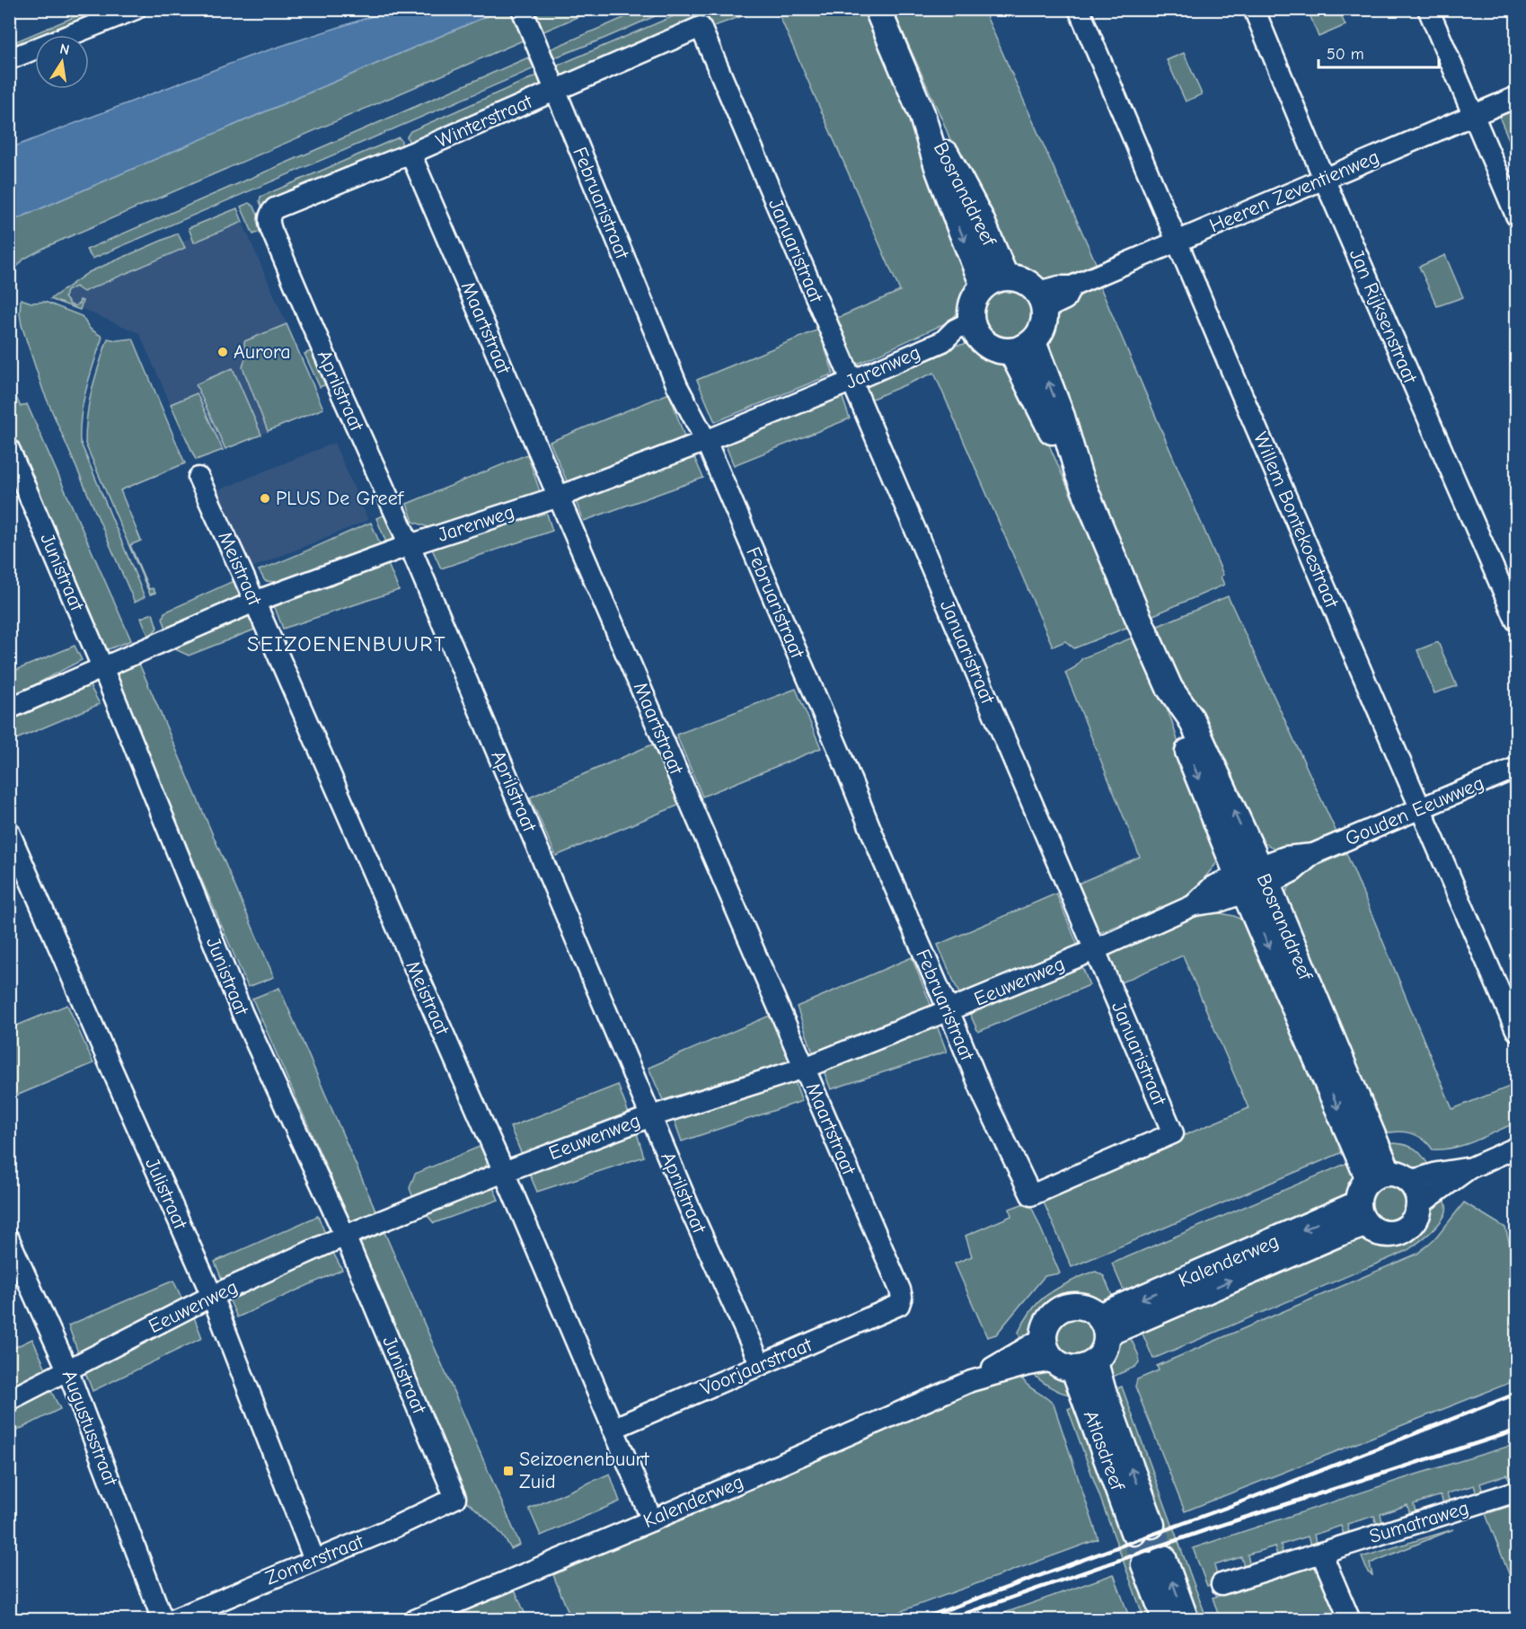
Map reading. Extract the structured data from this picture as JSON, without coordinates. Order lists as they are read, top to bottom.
{
  "streets": {
    "main road": ["Bosranddreef", "Kalenderweg", "Atlasdreef"],
    "street": [
      "Winterstraat",
      "Heeren Zeventienweg",
      "Februaristraat",
      "Januaristraat",
      "Jan Rijksenstraat",
      "Maartstraat",
      "Jarenweg",
      "Aprilstraat",
      "Willem Bontekoestraat",
      "Meistraat",
      "Junistraat",
      "Gouden Eeuwweg",
      "Eeuwenweg",
      "Julistraat",
      "Voorjaarstraat",
      "Augustusstraat",
      "Sumatraweg",
      "Zomerstraat"
    ]
  },
  "crossings": [
    ["Winterstraat", "Februaristraat"],
    ["Winterstraat", "Januaristraat"],
    ["Winterstraat", "Maartstraat"],
    ["Winterstraat", "Aprilstraat"],
    ["Heeren Zeventienweg", "Bosranddreef"],
    ["Heeren Zeventienweg", "Jan Rijksenstraat"],
    ["Heeren Zeventienweg", "Jarenweg"],
    ["Heeren Zeventienweg", "Willem Bontekoestraat"],
    ["Bosranddreef", "Jarenweg"],
    ["Bosranddreef", "Gouden Eeuwweg"],
    ["Bosranddreef", "Eeuwenweg"],
    ["Bosranddreef", "Kalenderweg"],
    ["Februaristraat", "Januaristraat"],
    ["Februaristraat", "Jarenweg"],
    ["Februaristraat", "Eeuwenweg"],
    ["Januaristraat", "Jarenweg"],
    ["Januaristraat", "Eeuwenweg"],
    ["Maartstraat", "Jarenweg"],
    ["Maartstraat", "Eeuwenweg"],
    ["Maartstraat", "Voorjaarstraat"],
    ["Jarenweg", "Aprilstraat"],
    ["Jarenweg", "Meistraat"],
    ["Jarenweg", "Junistraat"],
    ["Aprilstraat", "Eeuwenweg"],
    ["Aprilstraat", "Voorjaarstraat"],
    ["Willem Bontekoestraat", "Gouden Eeuwweg"],
    ["Meistraat", "Eeuwenweg"],
    ["Meistraat", "Kalenderweg"],
    ["Meistraat", "Voorjaarstraat"],
    ["Junistraat", "Eeuwenweg"],
    ["Junistraat", "Zomerstraat"],
    ["Gouden Eeuwweg", "Eeuwenweg"],
    ["Eeuwenweg", "Julistraat"],
    ["Eeuwenweg", "Augustusstraat"],
    ["Julistraat", "Zomerstraat"],
    ["Kalenderweg", "Atlasdreef"]
  ],
  "districts": ["SEIZOENENBUURT"],
  "places": {
    "other": ["Aurora", "PLUS De Greef"],
    "transit": ["Seizoenenbuurt Zuid"]
  },
  "scale_bar": "50 m",
  "north": "top"
}
